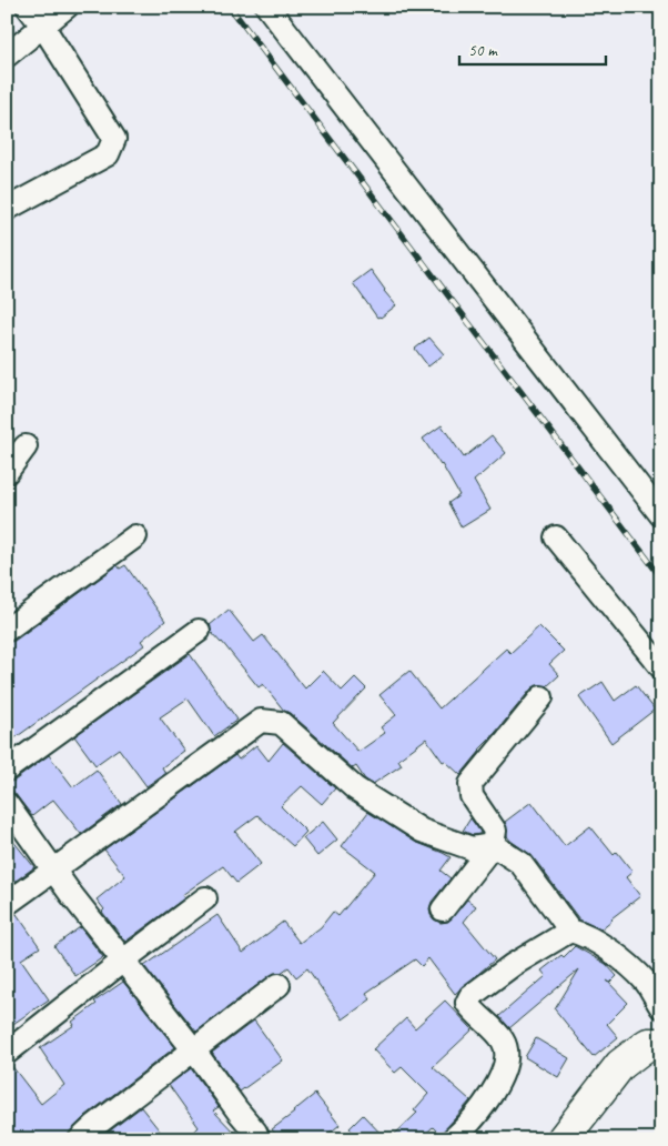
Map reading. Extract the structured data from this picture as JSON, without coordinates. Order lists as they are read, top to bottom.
{
  "scale_bar": "50 m"
}
